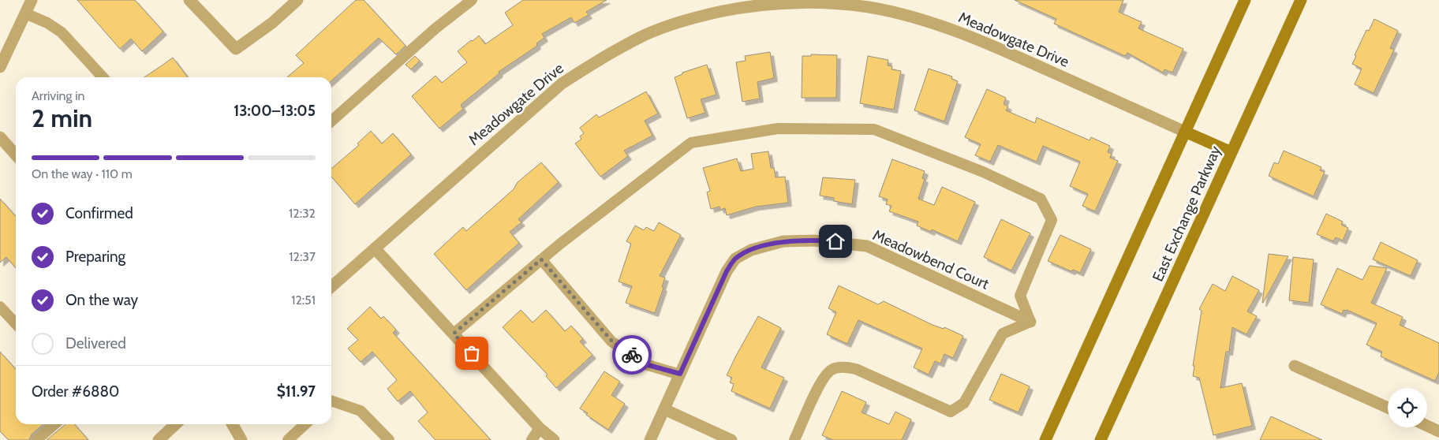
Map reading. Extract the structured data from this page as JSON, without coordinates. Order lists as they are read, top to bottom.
{
  "streets": {
    "main road": ["East Exchange Parkway"],
    "street": ["Meadowgate Drive", "Meadowbend Court"]
  },
  "page": {
    "heading": ["2 min", "Arriving in", "13:00–13:05"],
    "panel": ["Order #6880", "$11.97"],
    "bar": "On the way · 110 m",
    "list": [
      ["Confirmed", "12:32"],
      ["Preparing", "12:37"],
      ["On the way", "12:51"],
      "Delivered"
    ]
  }
}
